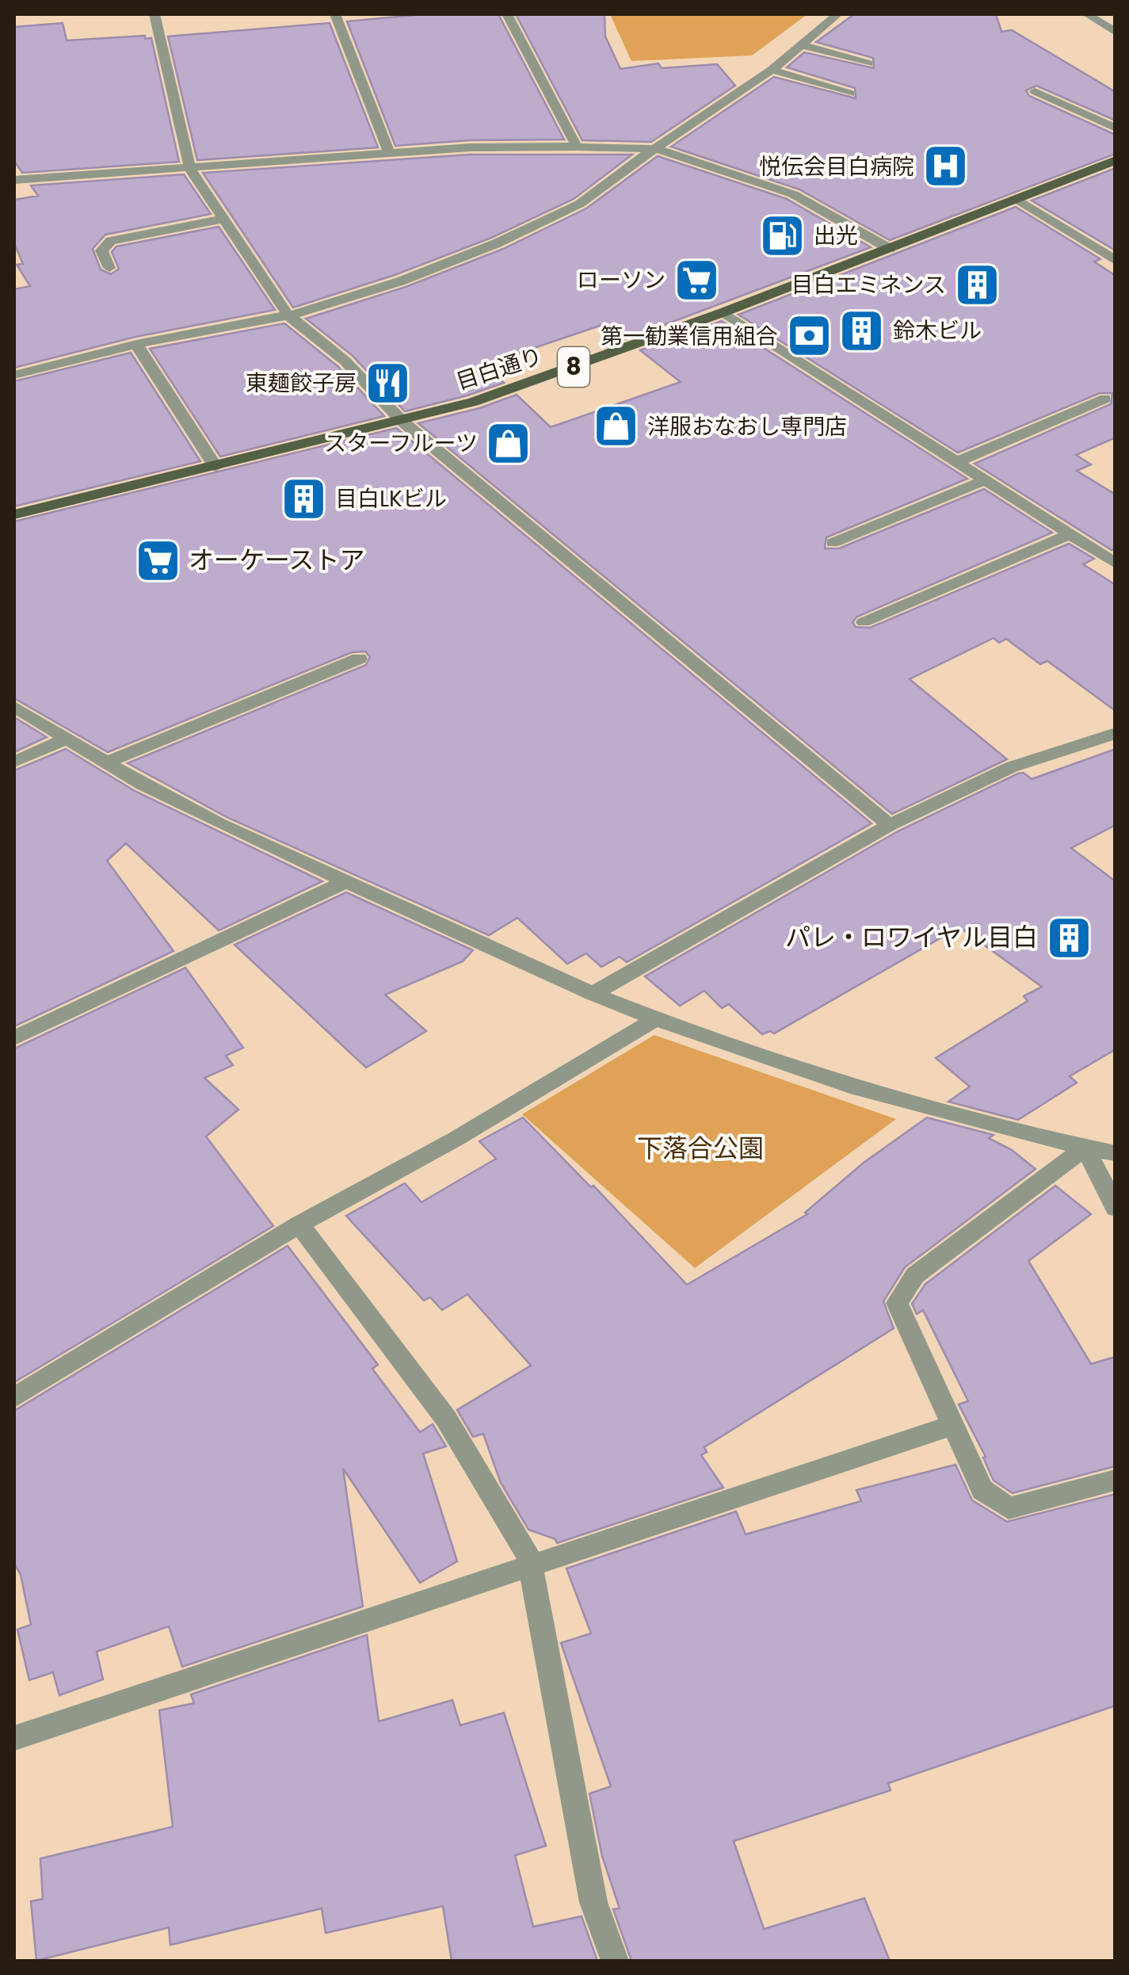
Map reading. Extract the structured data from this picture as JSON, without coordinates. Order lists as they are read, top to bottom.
{
  "streets": {
    "main road": ["8", "目白通り"]
  },
  "parks": ["下落合公園"],
  "places": {
    "hospital": ["悦伝会目白病院"],
    "fuel station": ["出光"],
    "supermarket": ["ローソン", "オーケーストア"],
    "building": [
      "目白エミネンス",
      "鈴木ビル",
      "目白LKビル",
      "パレ・ロワイヤル目白"
    ],
    "bank": ["第一勧業信用組合"],
    "restaurant": ["東麺餃子房"],
    "shop": ["洋服おなおし専門店", "スターフルーツ"]
  }
}
